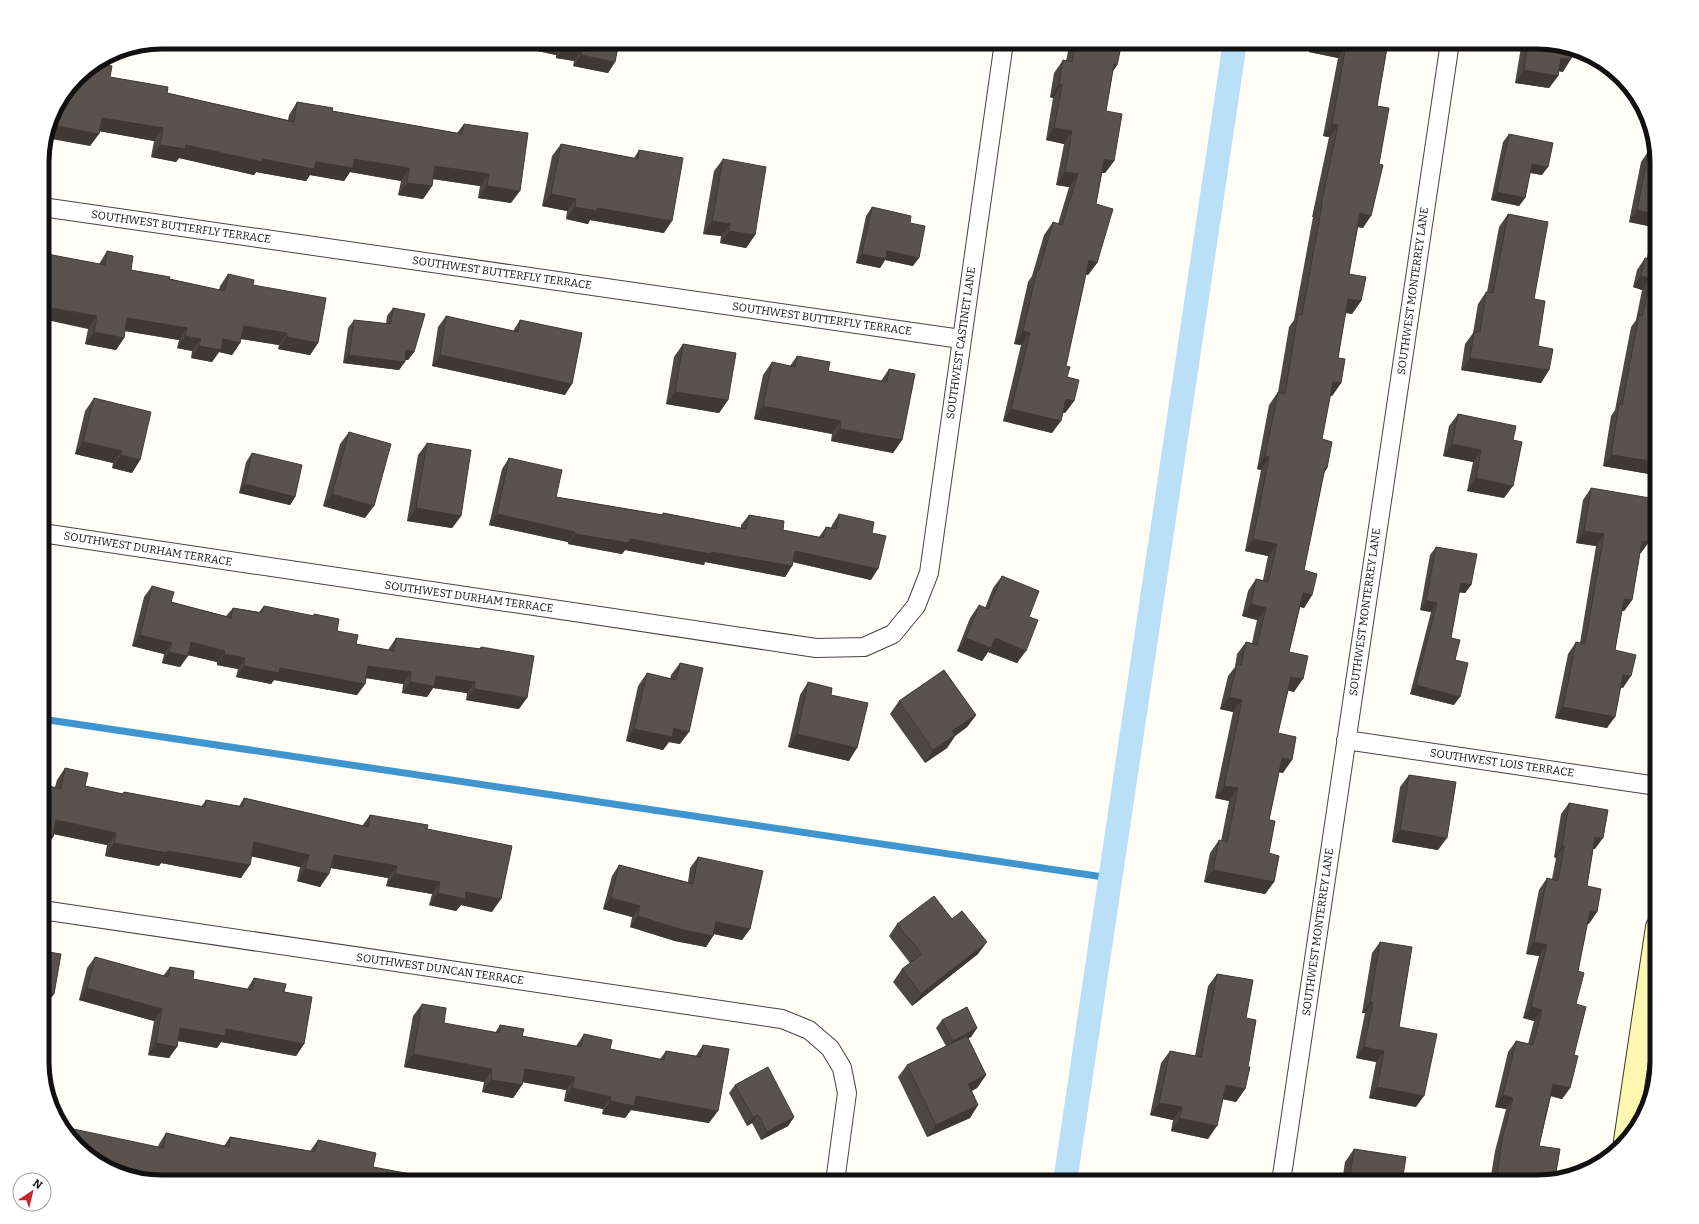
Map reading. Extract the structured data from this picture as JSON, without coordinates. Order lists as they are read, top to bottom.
{
  "streets": {
    "street": [
      "SOUTHWEST BUTTERFLY TERRACE",
      "SOUTHWEST MONTERREY LANE",
      "SOUTHWEST CASTINET LANE",
      "SOUTHWEST DURHAM TERRACE",
      "SOUTHWEST LOIS TERRACE",
      "SOUTHWEST DUNCAN TERRACE"
    ]
  },
  "crossings": [
    ["SOUTHWEST BUTTERFLY TERRACE", "SOUTHWEST CASTINET LANE"],
    ["SOUTHWEST MONTERREY LANE", "SOUTHWEST LOIS TERRACE"],
    ["SOUTHWEST CASTINET LANE", "SOUTHWEST DURHAM TERRACE"]
  ],
  "north": "top right"
}
